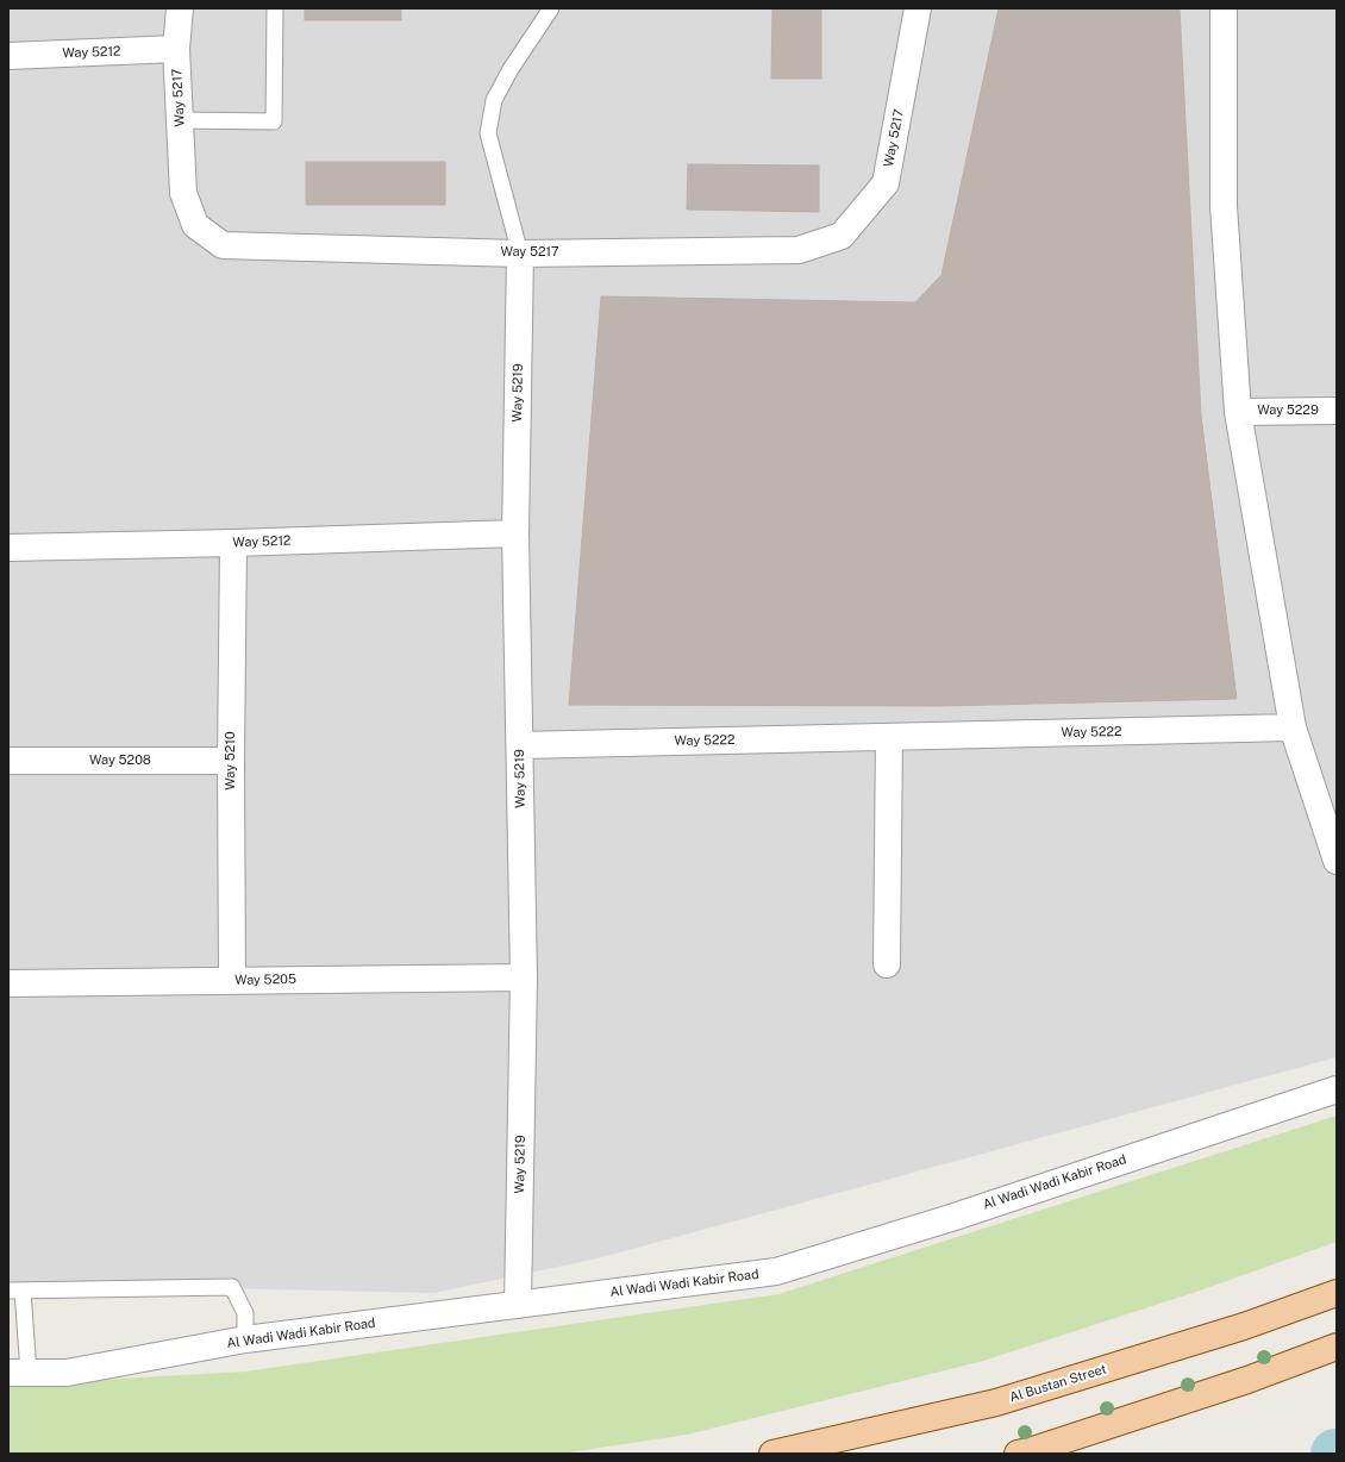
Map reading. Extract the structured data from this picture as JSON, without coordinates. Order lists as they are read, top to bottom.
{
  "streets": {
    "main road": ["Al Bustan Street"],
    "street": [
      "Way 5212",
      "Way 5217",
      "Way 5219",
      "Way 5229",
      "Way 5222",
      "Way 5208",
      "Way 5210",
      "Way 5205",
      "Al Wadi Wadi Kabir Road"
    ]
  },
  "crossings": [
    ["Way 5212", "Way 5217"],
    ["Way 5212", "Way 5219"],
    ["Way 5212", "Way 5210"],
    ["Way 5217", "Way 5219"],
    ["Way 5219", "Way 5222"],
    ["Way 5219", "Way 5205"],
    ["Way 5219", "Al Wadi Wadi Kabir Road"],
    ["Way 5208", "Way 5210"],
    ["Way 5210", "Way 5205"]
  ]
}
